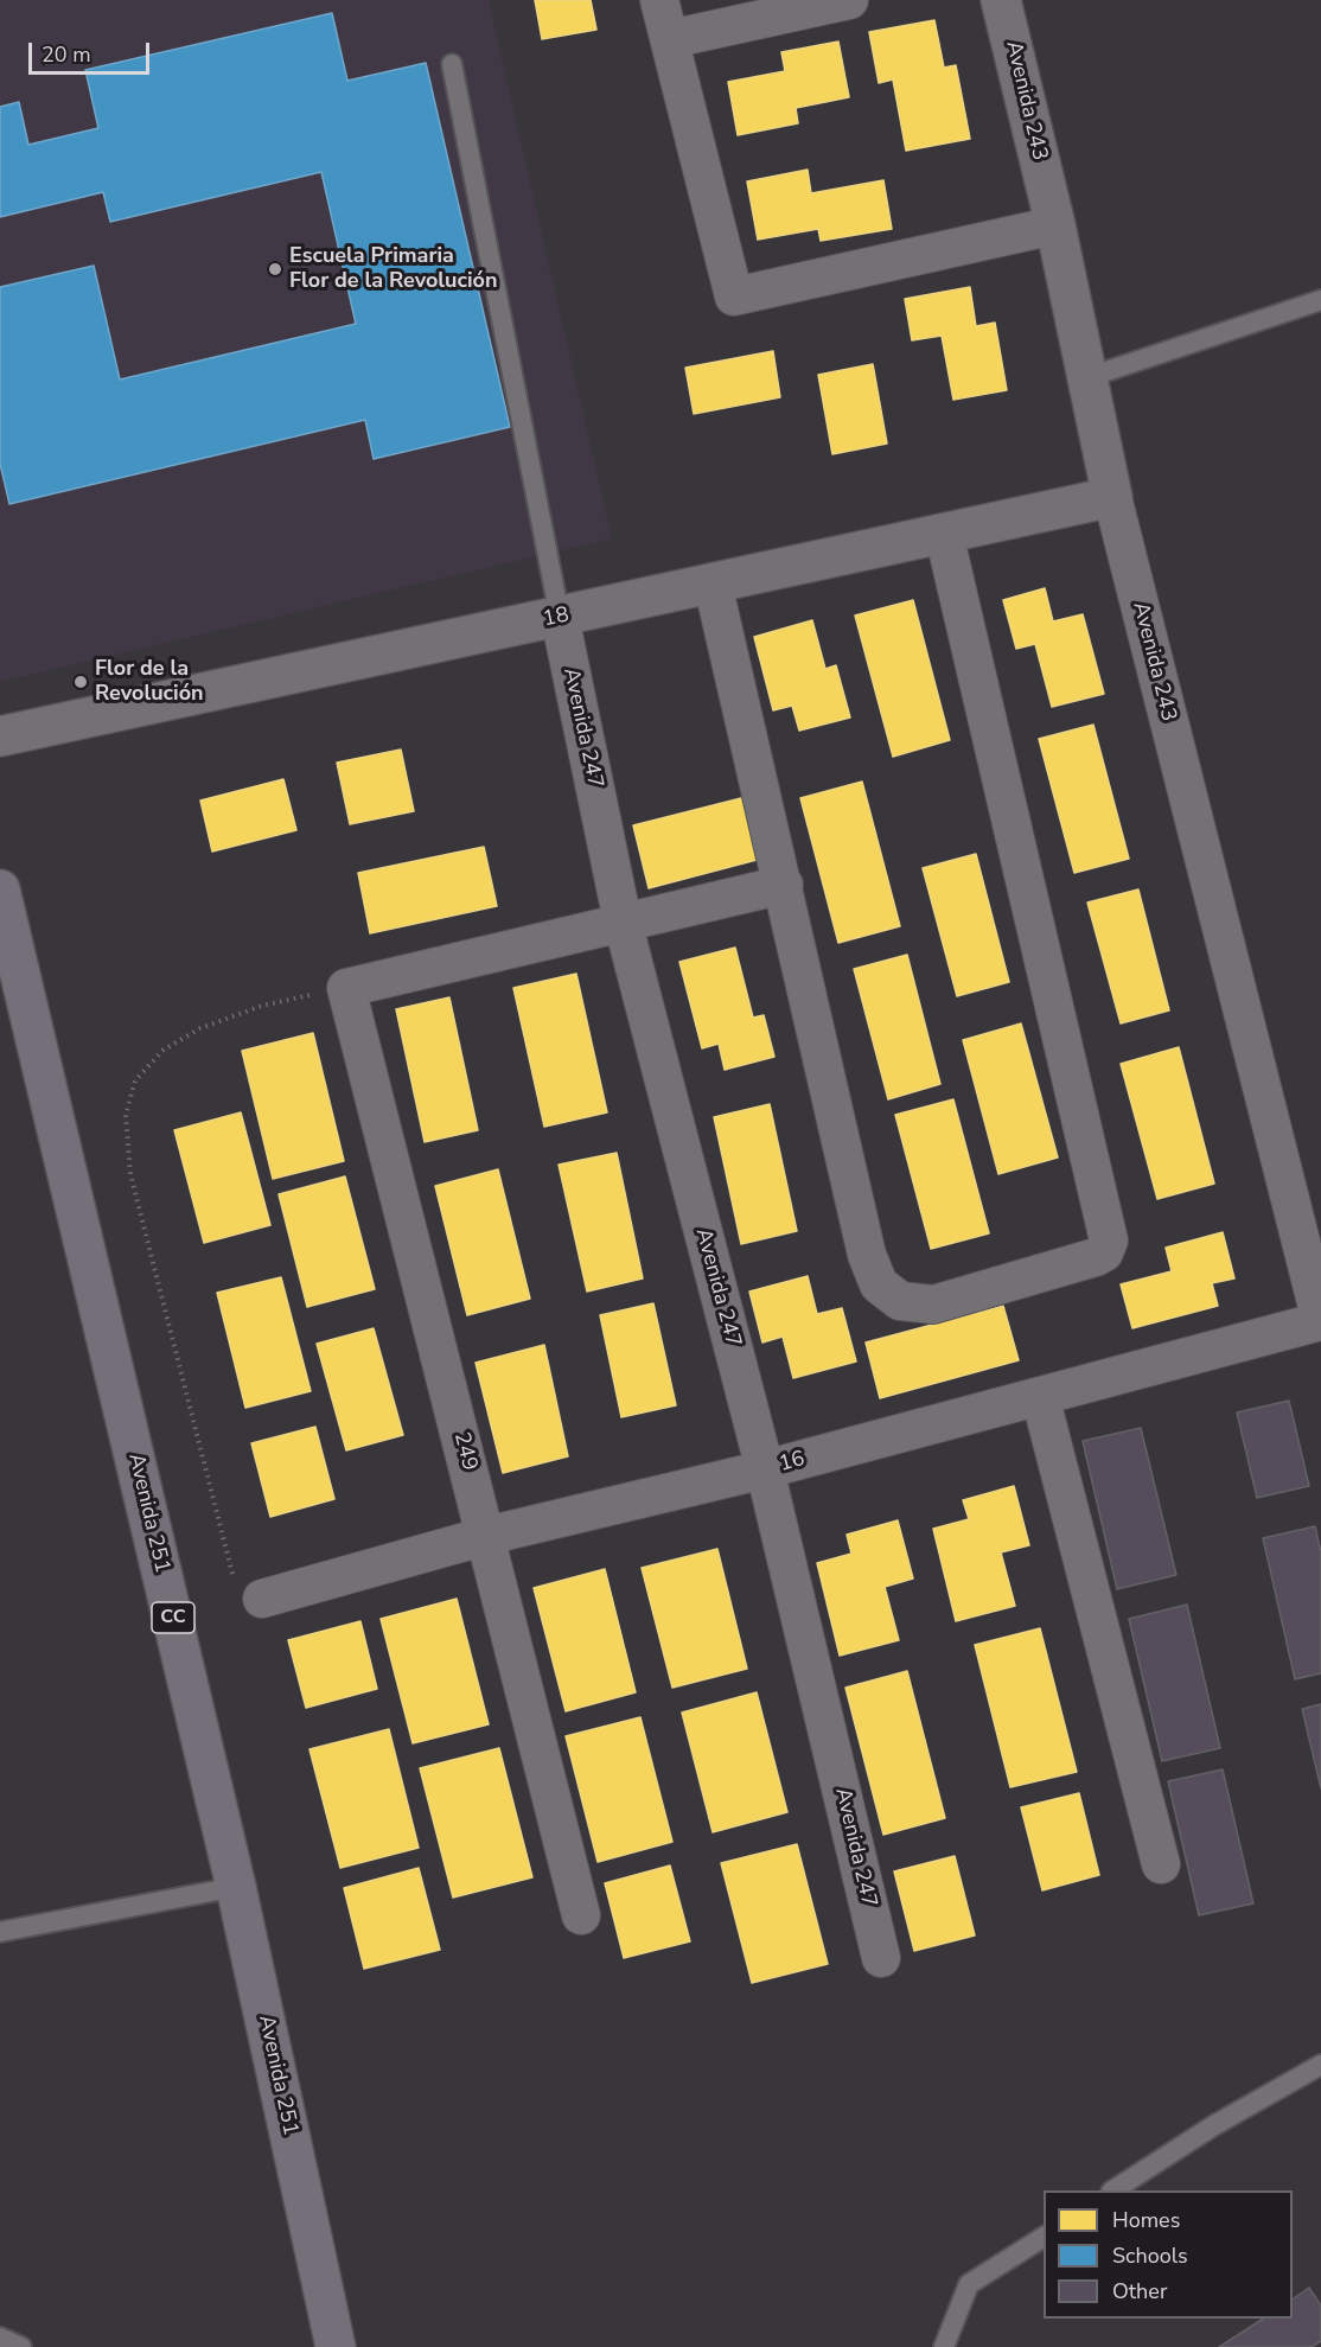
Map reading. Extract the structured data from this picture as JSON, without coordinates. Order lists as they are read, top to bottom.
{
  "streets": {
    "main road": ["Avenida 251", "CC"],
    "street": [
      "Avenida 243",
      "18",
      "Avenida 247",
      "249",
      "16"
    ]
  },
  "crossings": [
    ["Avenida 243", "18"],
    ["Avenida 243", "16"],
    ["18", "Avenida 247"],
    ["Avenida 247", "16"],
    ["249", "16"]
  ],
  "places": ["Escuela Primaria Flor de la Revolución", "Flor de la Revolución"],
  "legend": ["Homes", "Schools", "Other"],
  "scale_bar": "20 m"
}
